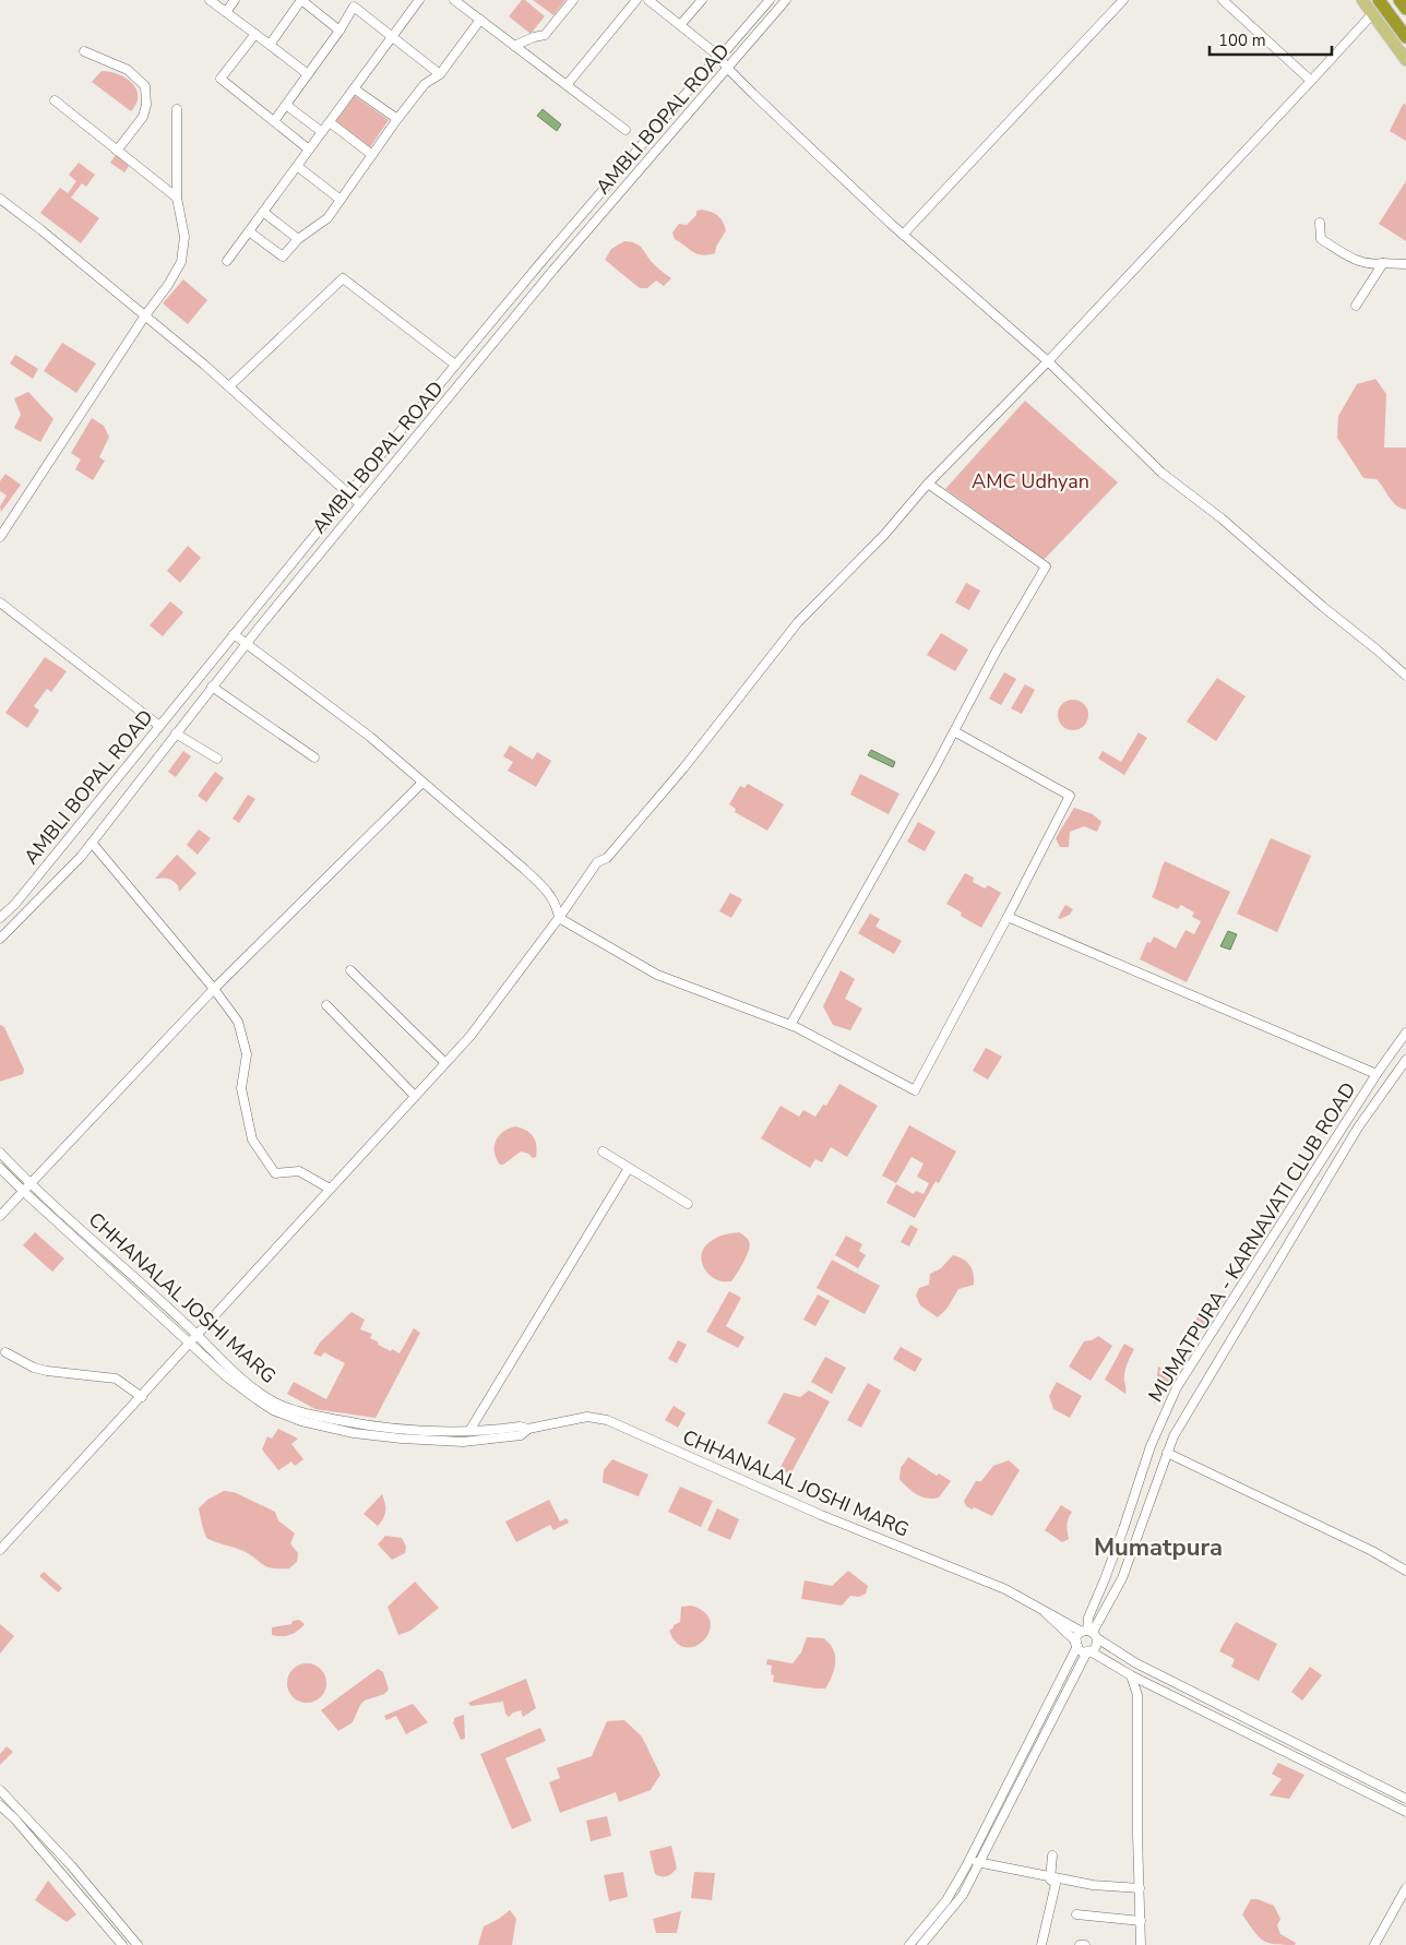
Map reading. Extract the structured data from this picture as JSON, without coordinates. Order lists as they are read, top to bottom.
{
  "streets": {
    "street": ["AMBLI BOPAL ROAD", "MUMATPURA - KARNAVATI CLUB ROAD", "CHHANALAL JOSHI MARG"]
  },
  "crossings": [
    ["MUMATPURA - KARNAVATI CLUB ROAD", "CHHANALAL JOSHI MARG"]
  ],
  "districts": ["Mumatpura"],
  "parks": ["AMC Udhyan"],
  "scale_bar": "100 m"
}
